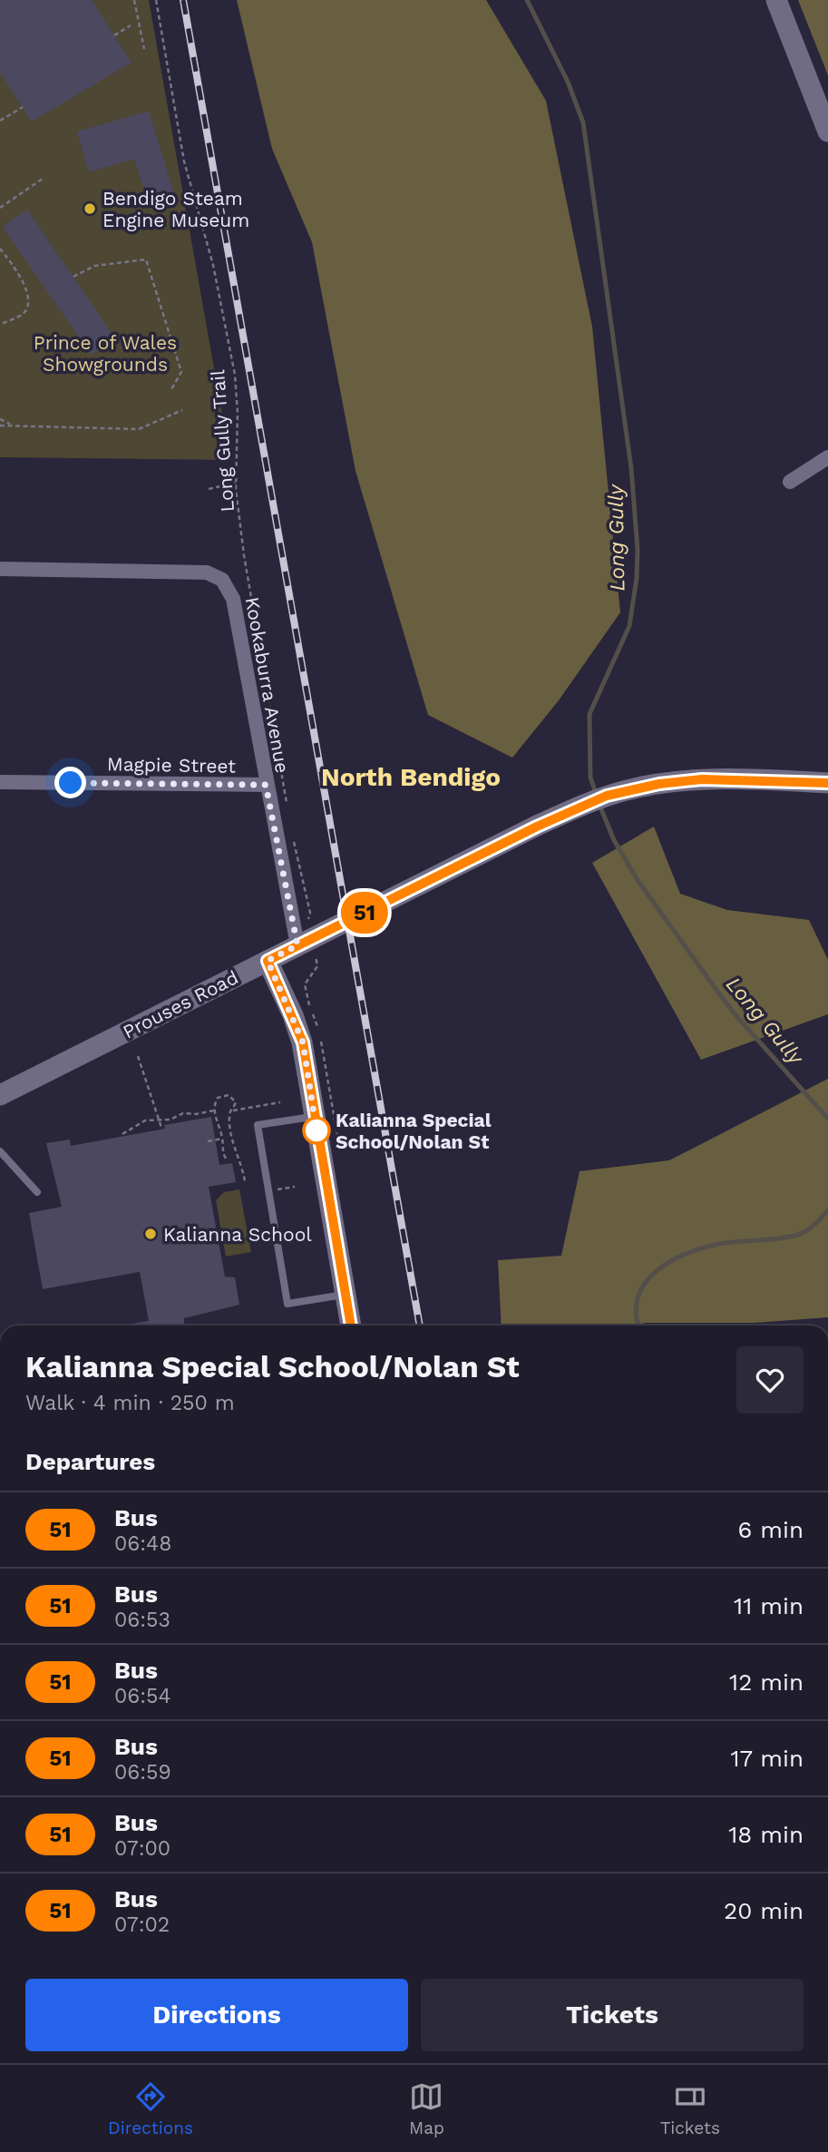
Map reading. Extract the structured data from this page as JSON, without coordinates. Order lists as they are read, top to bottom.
{
  "streets": {
    "street": ["Kookaburra Avenue", "Magpie Street", "Prouses Road"],
    "path": ["Long Gully Trail"]
  },
  "crossings": [
    ["Kookaburra Avenue", "Magpie Street"],
    ["Kookaburra Avenue", "Prouses Road"]
  ],
  "districts": ["North Bendigo"],
  "water": ["Long Gully"],
  "parks": ["Prince of Wales Showgrounds"],
  "places": ["Bendigo Steam Engine Museum", "Kalianna Special School/Nolan St", "Kalianna School"],
  "lines": ["bus line 51"],
  "page": {
    "on_map": "51",
    "heading": [
      ["Kalianna Special School/Nolan St", "Walk · 4 min · 250 m"],
      "Departures"
    ],
    "list": [
      {
        "mark": "51",
        "name": "Bus",
        "note": "06:48",
        "value": "6 min"
      },
      {
        "mark": "51",
        "name": "Bus",
        "note": "06:53",
        "value": "11 min"
      },
      {
        "mark": "51",
        "name": "Bus",
        "note": "06:54",
        "value": "12 min"
      },
      {
        "mark": "51",
        "name": "Bus",
        "note": "06:59",
        "value": "17 min"
      },
      {
        "mark": "51",
        "name": "Bus",
        "note": "07:00",
        "value": "18 min"
      },
      {
        "mark": "51",
        "name": "Bus",
        "note": "07:02",
        "value": "20 min"
      }
    ],
    "buttons": ["Directions", "Tickets"],
    "tabs": ["Directions", "Map", "Tickets"]
  }
}
